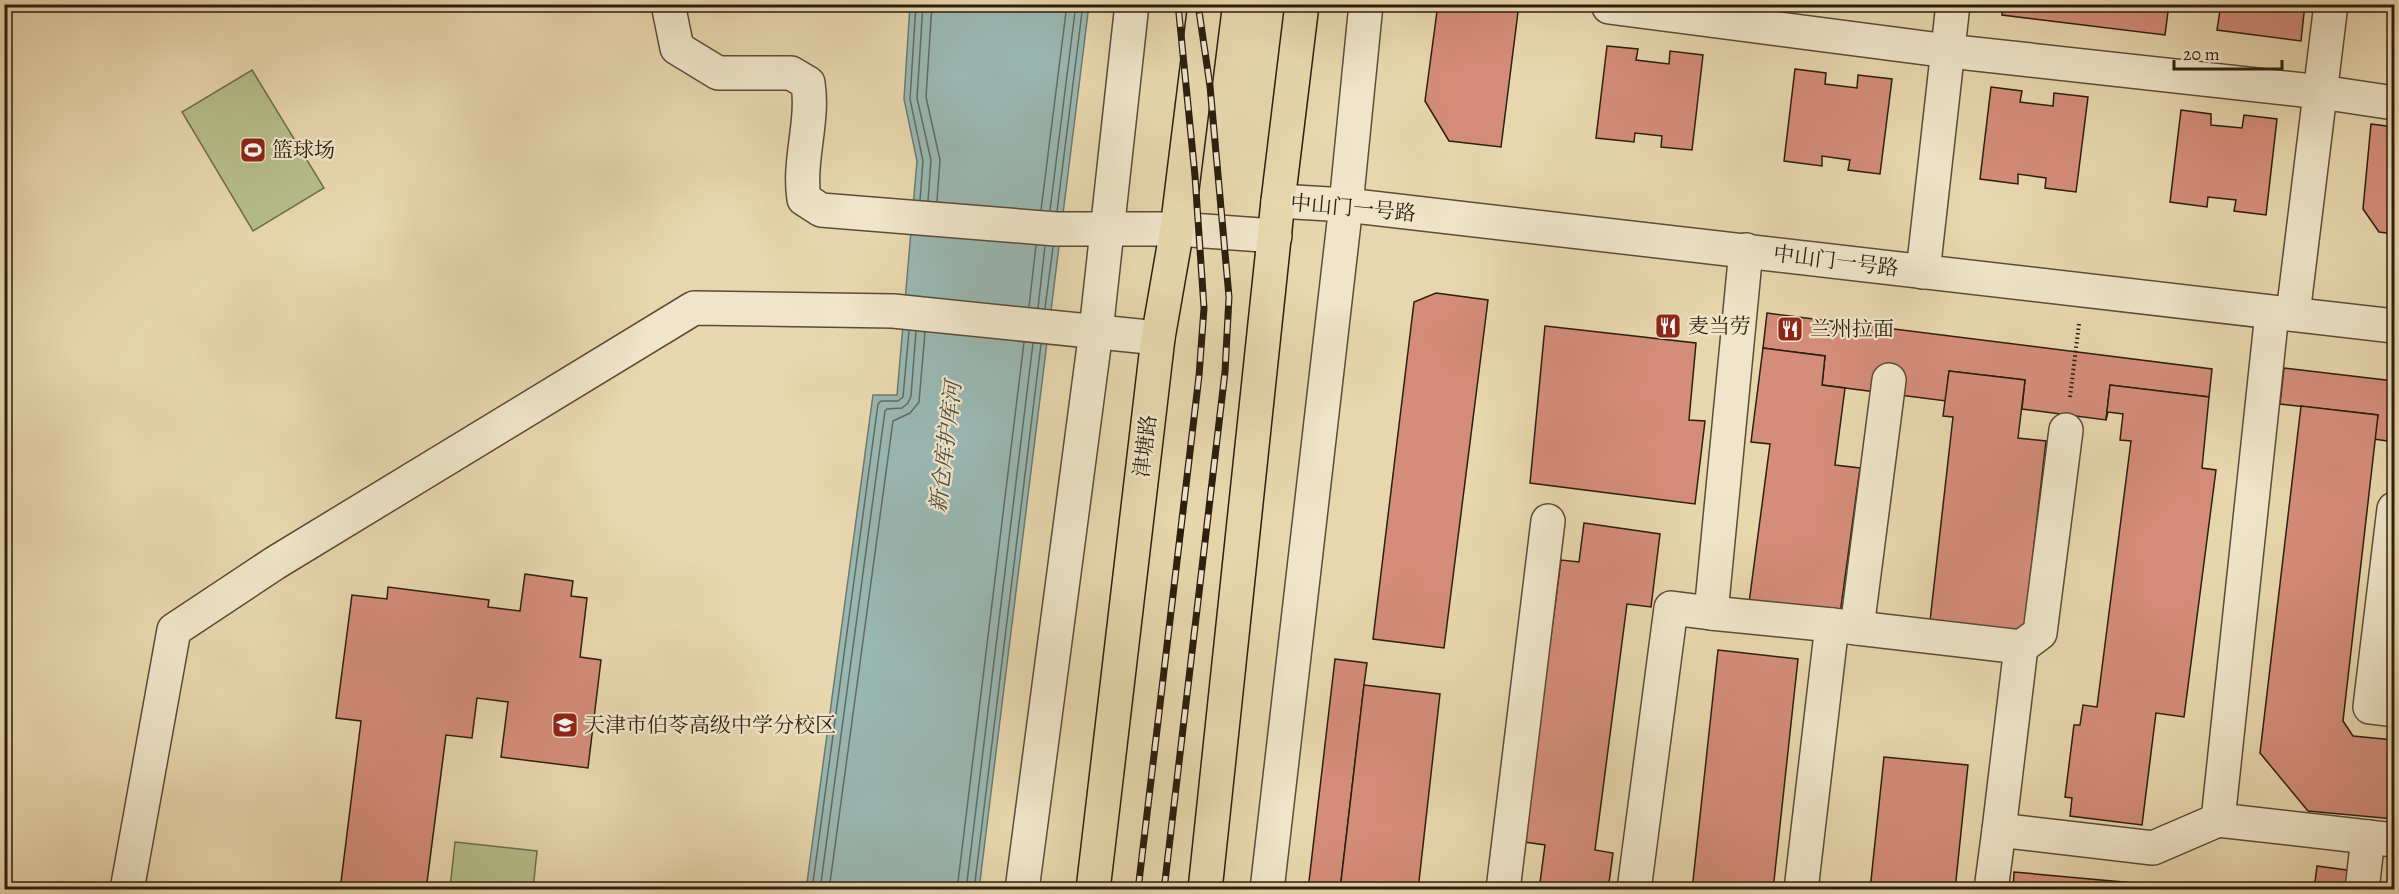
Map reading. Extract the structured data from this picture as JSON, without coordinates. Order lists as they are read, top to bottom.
{
  "streets": {
    "main road": ["津塘路"],
    "street": ["中山门一号路"]
  },
  "water": ["新仓库护库河"],
  "places": {
    "sports": ["篮球场"],
    "restaurant": ["麦当劳", "兰州拉面"],
    "school or university": ["天津市伯苓高级中学分校区"]
  },
  "scale_bar": "20 m"
}
